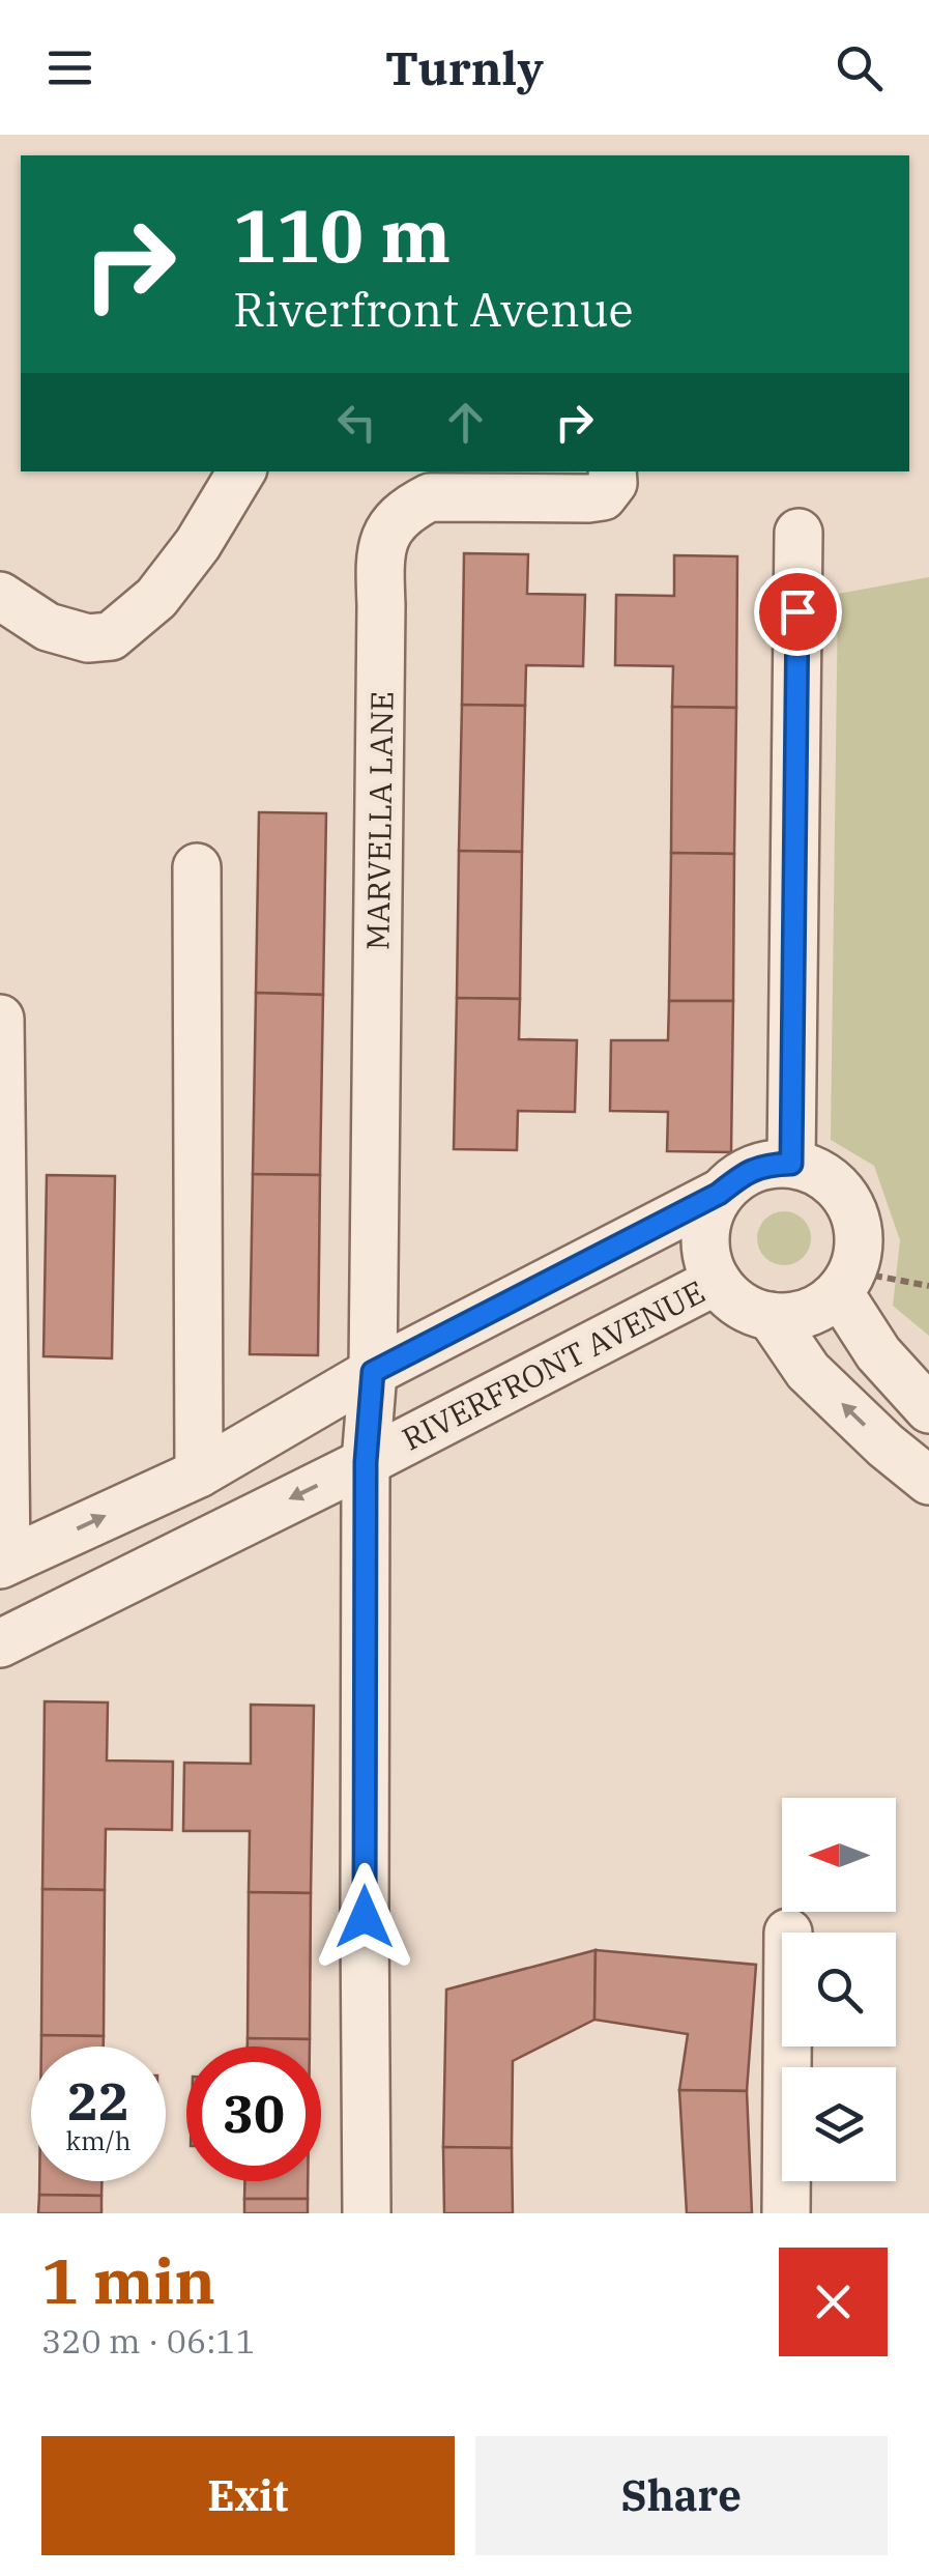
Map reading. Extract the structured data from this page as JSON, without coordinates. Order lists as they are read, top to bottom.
{
  "streets": {
    "street": ["MARVELLA LANE", "RIVERFRONT AVENUE"]
  },
  "north": "left",
  "page": {
    "header": "Turnly",
    "turn": ["110 m", "Riverfront Avenue"],
    "speed": "22 km/h",
    "limit": "30",
    "heading": ["1 min", "320 m · 06:11"],
    "buttons": ["Exit", "Share"]
  }
}
